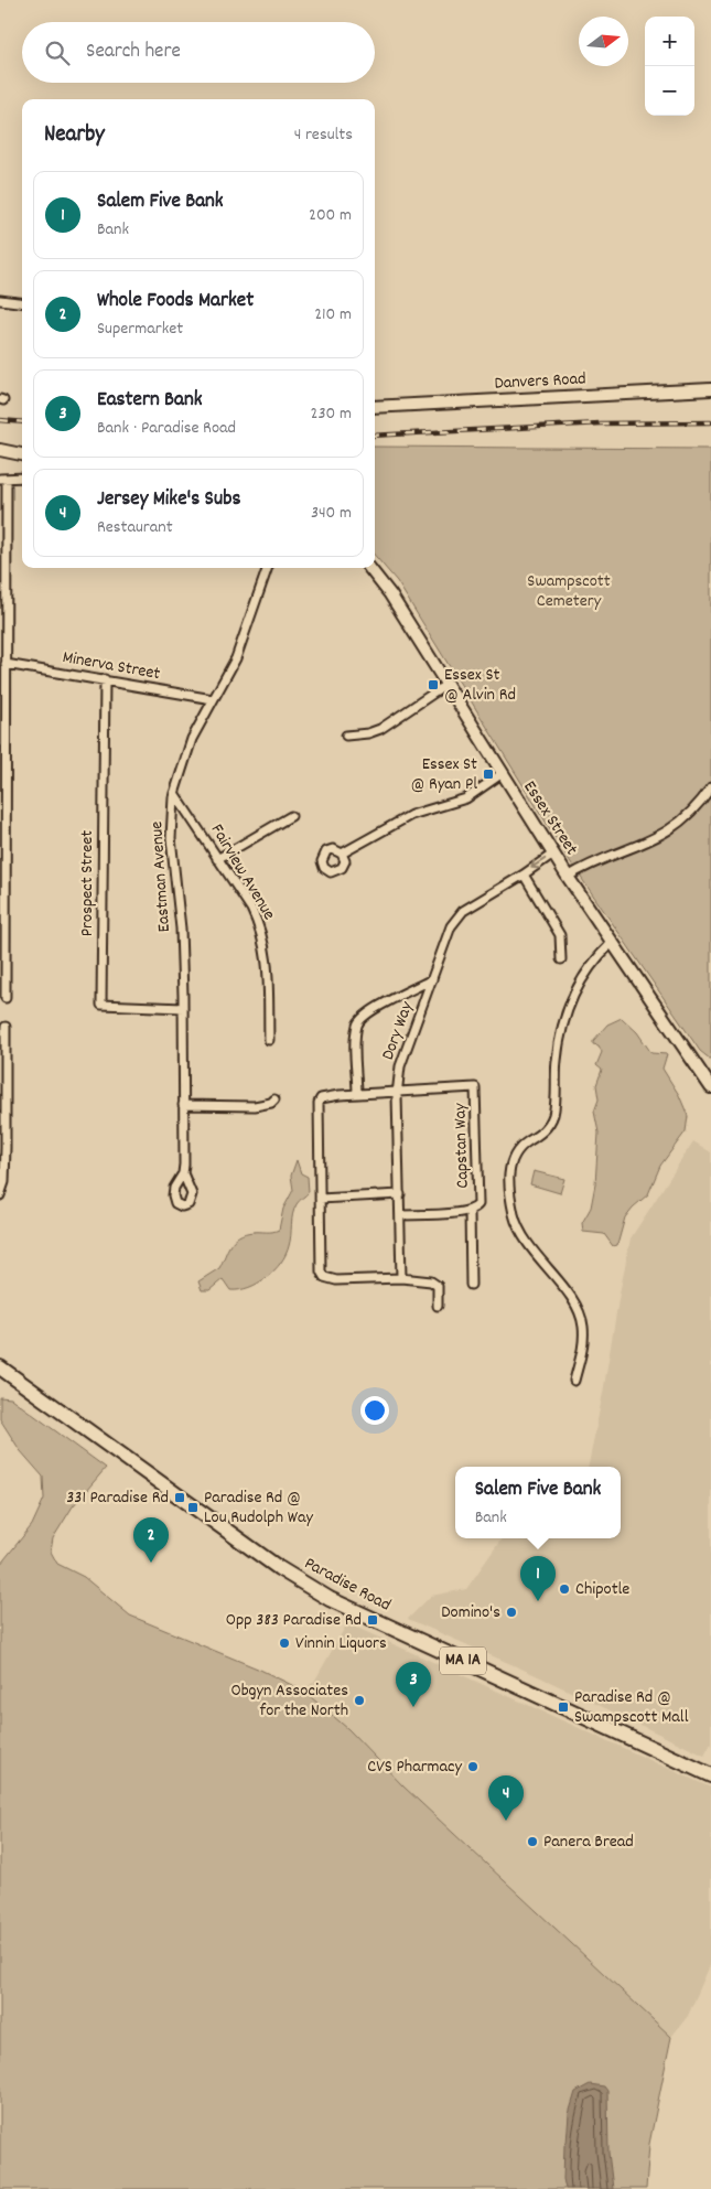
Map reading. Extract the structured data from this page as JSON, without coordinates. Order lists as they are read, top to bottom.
{
  "streets": {
    "highway": ["Paradise Road", "MA 1A"],
    "main road": ["Danvers Road", "Essex Street"],
    "street": [
      "Minerva Street",
      "Fairview Avenue",
      "Eastman Avenue",
      "Prospect Street",
      "Dory Way",
      "Capstan Way"
    ]
  },
  "crossings": [
    ["Minerva Street", "Eastman Avenue"],
    ["Minerva Street", "Prospect Street"],
    ["Essex Street", "Dory Way"],
    ["Fairview Avenue", "Eastman Avenue"],
    ["Eastman Avenue", "Prospect Street"],
    ["Dory Way", "Capstan Way"]
  ],
  "parks": ["Swampscott Cemetery"],
  "places": {
    "transit": [
      "Essex St @ Alvin Rd",
      "Essex St @ Ryan Pl",
      "331 Paradise Rd",
      "Paradise Rd @ Lou Rudolph Way",
      "Opp 383 Paradise Rd",
      "Paradise Rd @ Swampscott Mall"
    ],
    "other": [
      "Chipotle",
      "Domino's",
      "Vinnin Liquors",
      "Obgyn Associates for the North",
      "CVS Pharmacy",
      "Panera Bread"
    ]
  },
  "north": "right",
  "page": {
    "map_buttons": ["+", "−"],
    "search": "Search here",
    "heading": ["Nearby", "4 results"],
    "list": [
      {
        "mark": "1",
        "name": "Salem Five Bank",
        "note": "Bank",
        "value": "200 m"
      },
      {
        "mark": "2",
        "name": "Whole Foods Market",
        "note": "Supermarket",
        "value": "210 m"
      },
      {
        "mark": "3",
        "name": "Eastern Bank",
        "note": "Bank · Paradise Road",
        "value": "230 m"
      },
      {
        "mark": "4",
        "name": "Jersey Mike's Subs",
        "note": "Restaurant",
        "value": "340 m"
      }
    ],
    "popup": ["Salem Five Bank", "Bank"],
    "pins": [
      "2",
      "1",
      "3",
      "4"
    ]
  }
}
